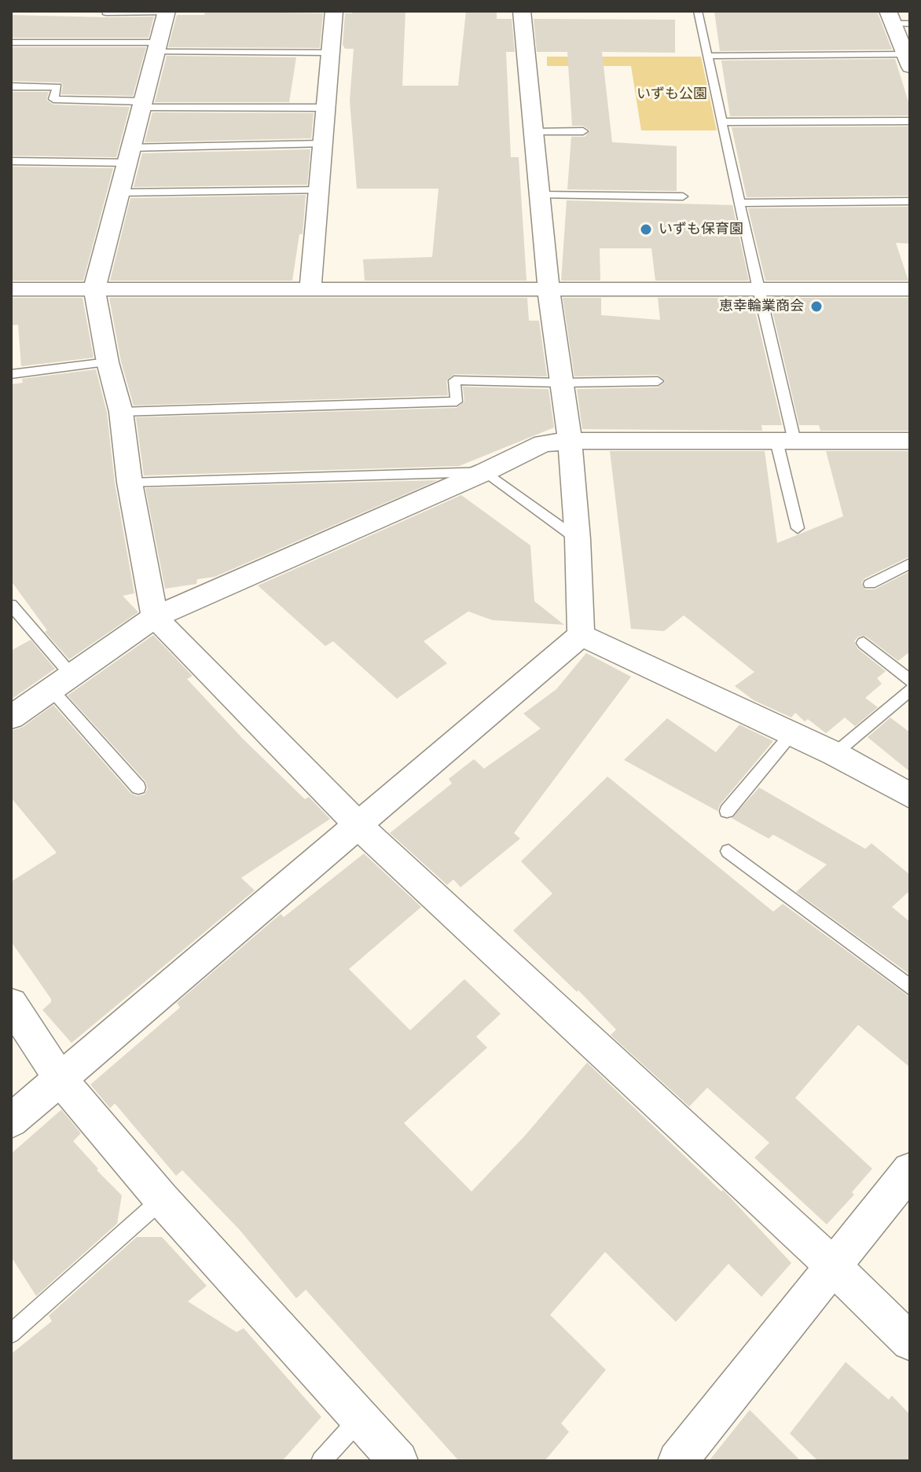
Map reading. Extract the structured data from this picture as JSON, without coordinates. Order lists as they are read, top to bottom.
{
  "parks": ["いずも公園"],
  "places": ["いずも保育園", "恵幸輪業商会"]
}
